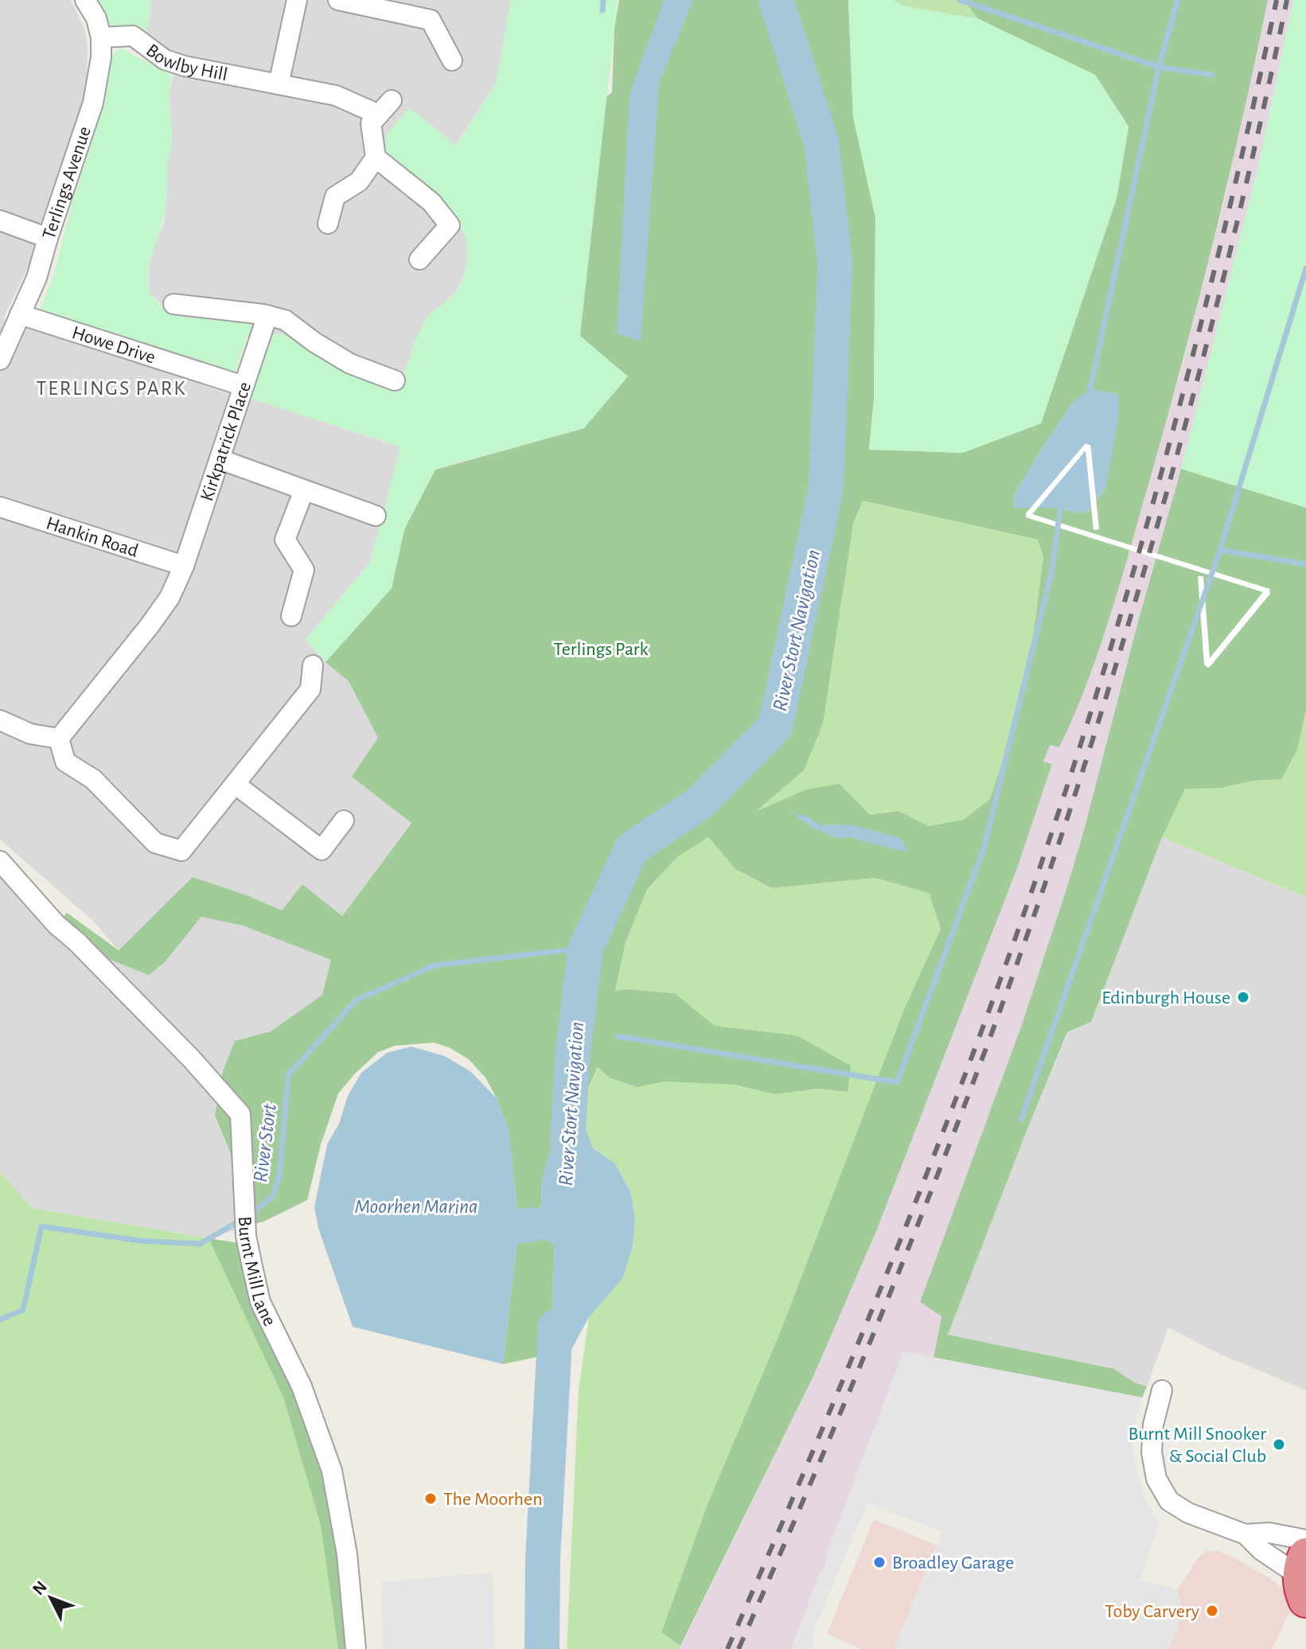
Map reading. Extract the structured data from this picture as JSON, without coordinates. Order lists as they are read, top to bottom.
{
  "streets": {
    "street": [
      "Bowlby Hill",
      "Terlings Avenue",
      "Howe Drive",
      "Kirkpatrick Place",
      "Hankin Road",
      "Burnt Mill Lane"
    ]
  },
  "crossings": [
    ["Bowlby Hill", "Terlings Avenue"],
    ["Terlings Avenue", "Howe Drive"],
    ["Howe Drive", "Kirkpatrick Place"],
    ["Kirkpatrick Place", "Hankin Road"]
  ],
  "districts": ["TERLINGS PARK"],
  "water": ["River Stort Navigation", "River Stort", "Moorhen Marina"],
  "parks": ["Terlings Park"],
  "places": [
    "Edinburgh House",
    "Burnt Mill Snooker & Social Club",
    "The Moorhen",
    "Broadley Garage",
    "Toby Carvery"
  ],
  "north": "top left"
}
